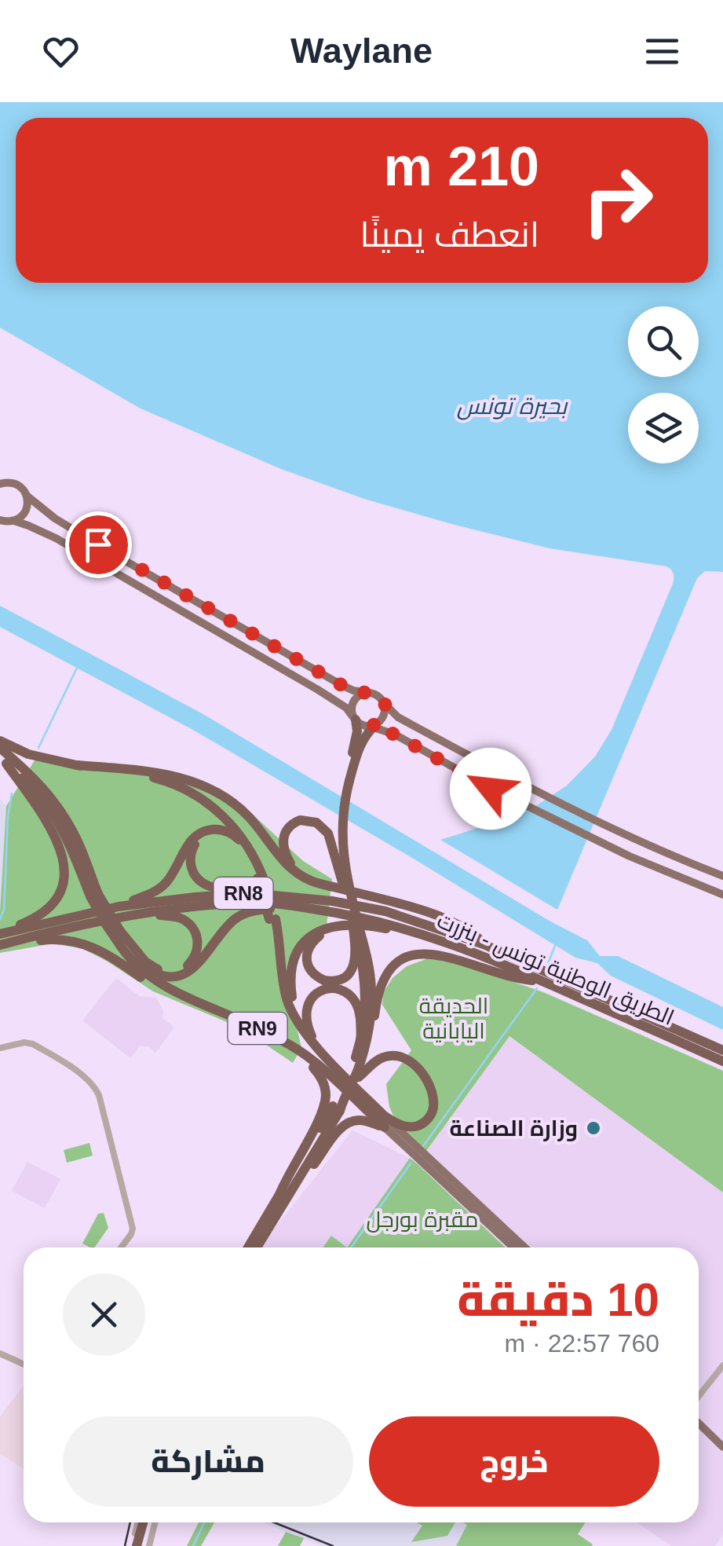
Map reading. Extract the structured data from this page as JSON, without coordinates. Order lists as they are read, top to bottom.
{
  "streets": {
    "highway": ["RN8", "الطريق الوطنية تونس - بنزرت", "RN9"]
  },
  "crossings": [
    ["الطريق الوطنية تونس - بنزرت", "RN9"]
  ],
  "water": ["بحيرة تونس"],
  "parks": ["الحديقة اليابانية", "مقبرة بورجل"],
  "places": ["وزارة الصناعة"],
  "page": {
    "header": "Waylane",
    "turn": ["210 m", "انعطف يمينًا"],
    "heading": ["10 دقيقة", "760 m · 22:57"],
    "buttons": ["خروج", "مشاركة"]
  }
}
